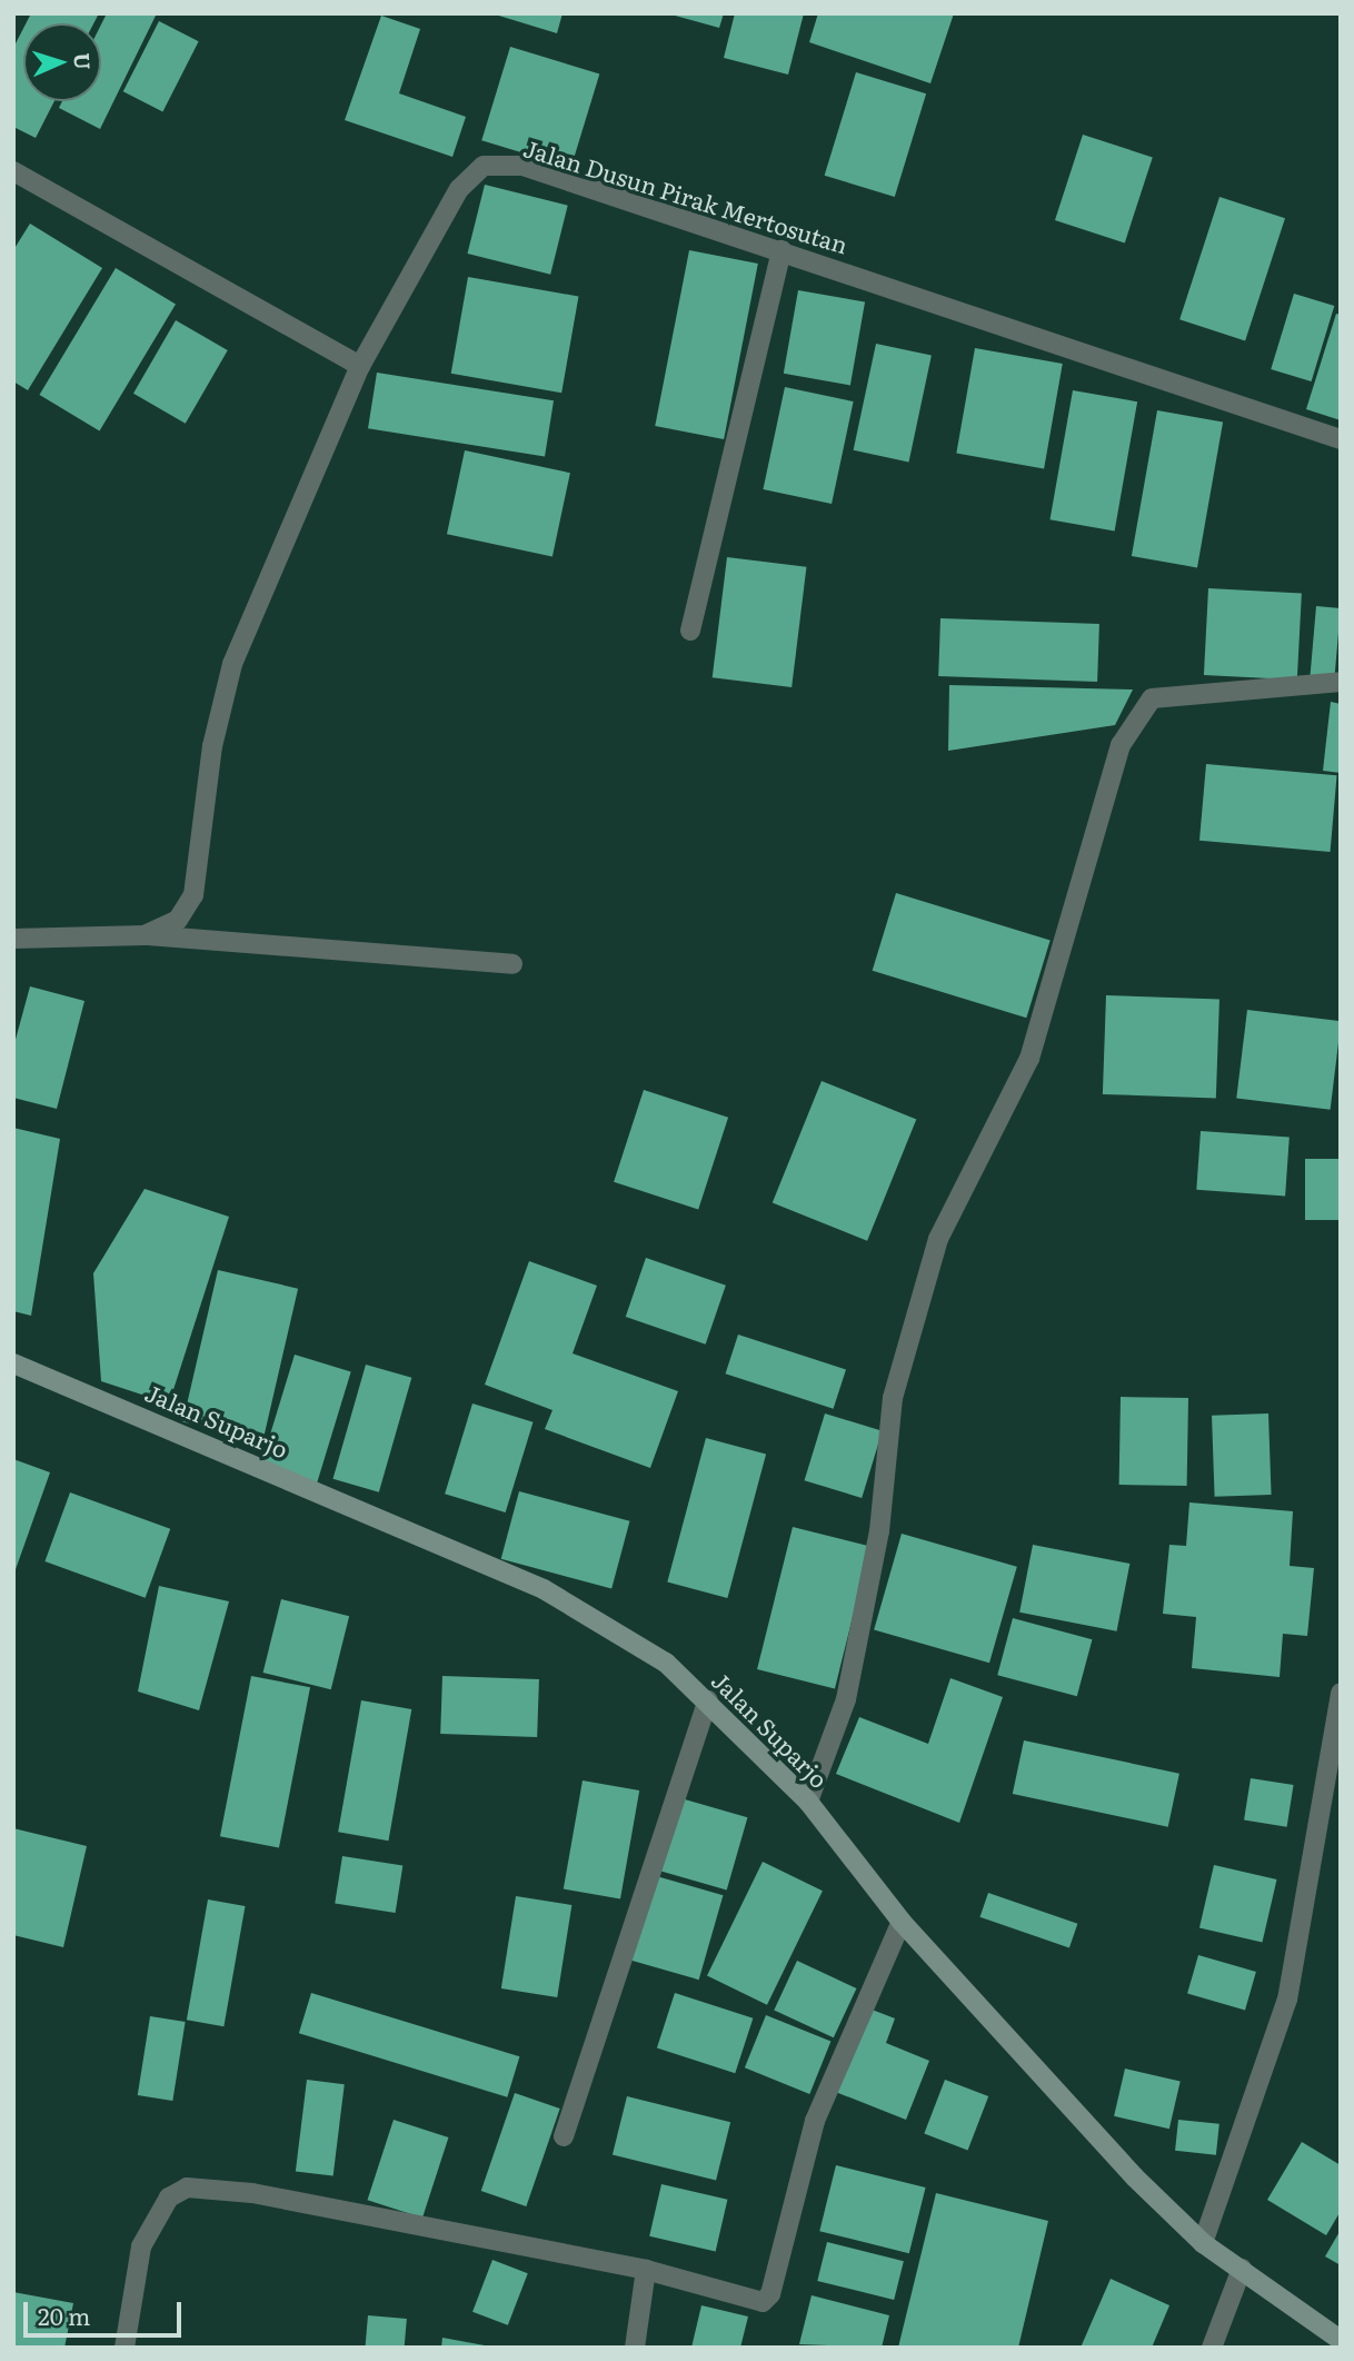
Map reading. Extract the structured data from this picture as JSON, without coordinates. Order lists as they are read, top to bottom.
{
  "streets": {
    "main road": ["Jalan Suparjo"],
    "street": ["Jalan Dusun Pirak Mertosutan"]
  },
  "scale_bar": "20 m",
  "north": "right"
}
